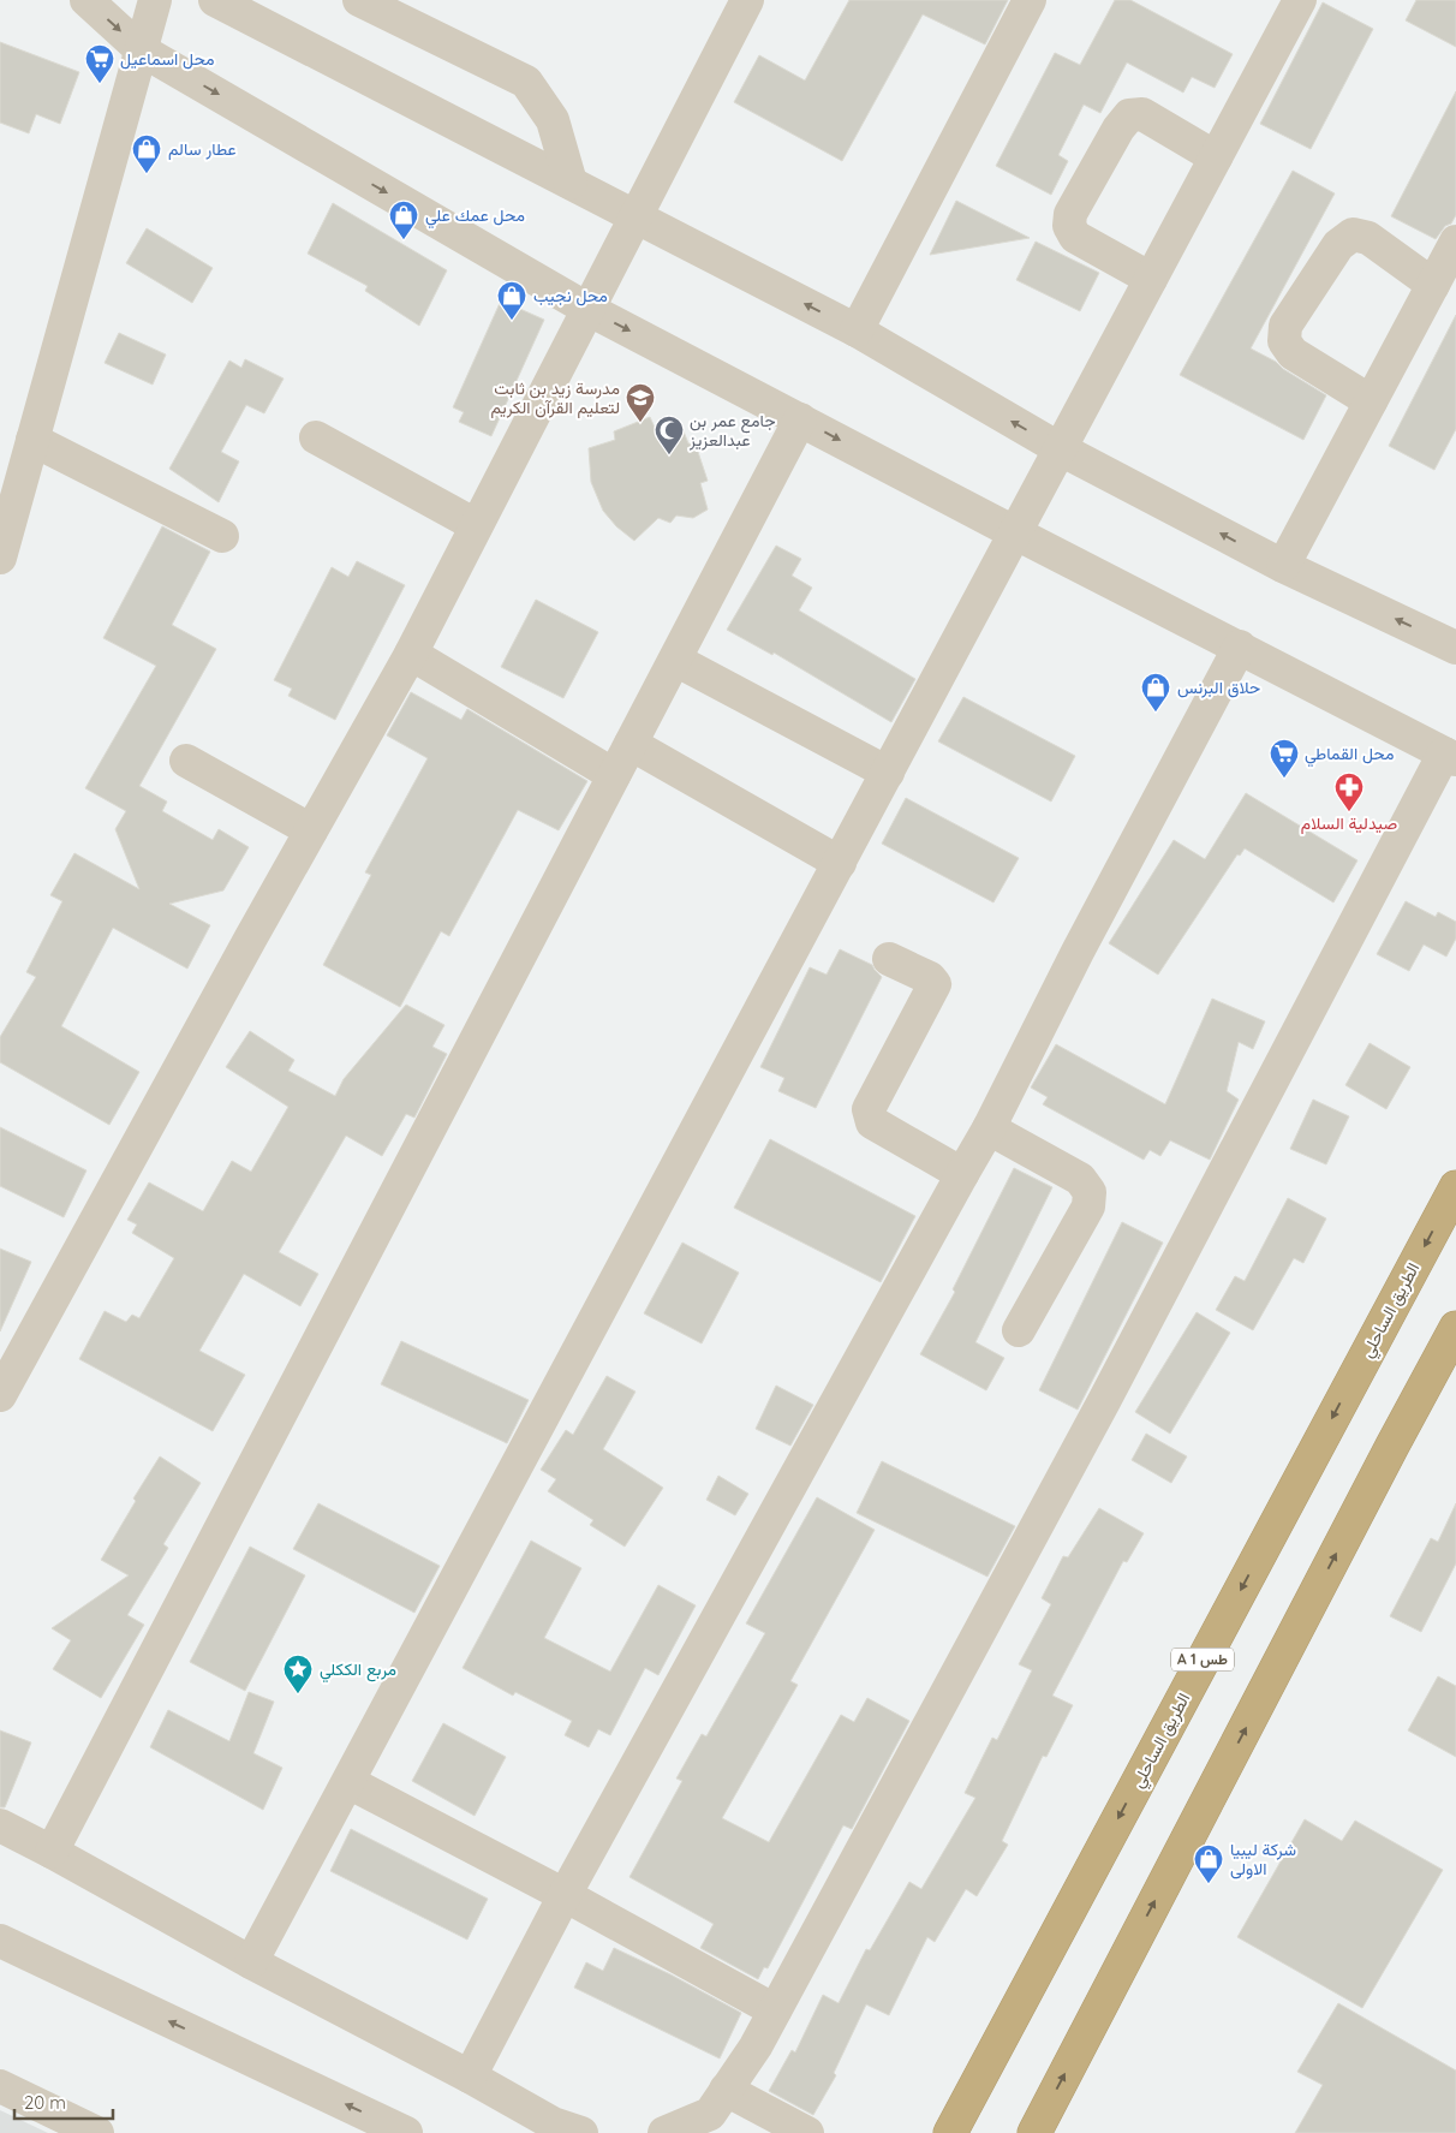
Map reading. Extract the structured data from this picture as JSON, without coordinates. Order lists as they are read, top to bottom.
{
  "streets": {
    "highway": ["الطريق الساحلي", "A 1 طس"]
  },
  "places": {
    "supermarket": ["محل اسماعيل", "محل القماطي"],
    "shop": [
      "عطار سالم",
      "محل عمك علي",
      "محل نجيب",
      "حلاق البرنس",
      "شركة ليبيا الاولى"
    ],
    "school or university": ["مدرسة زيد بن ثابت لتعليم القرآن الكريم"],
    "mosque": ["جامع عمر بن عبدالعزيز"],
    "pharmacy": ["صيدلية السلام"],
    "place": ["مربع الككلي"]
  },
  "scale_bar": "20 m"
}
